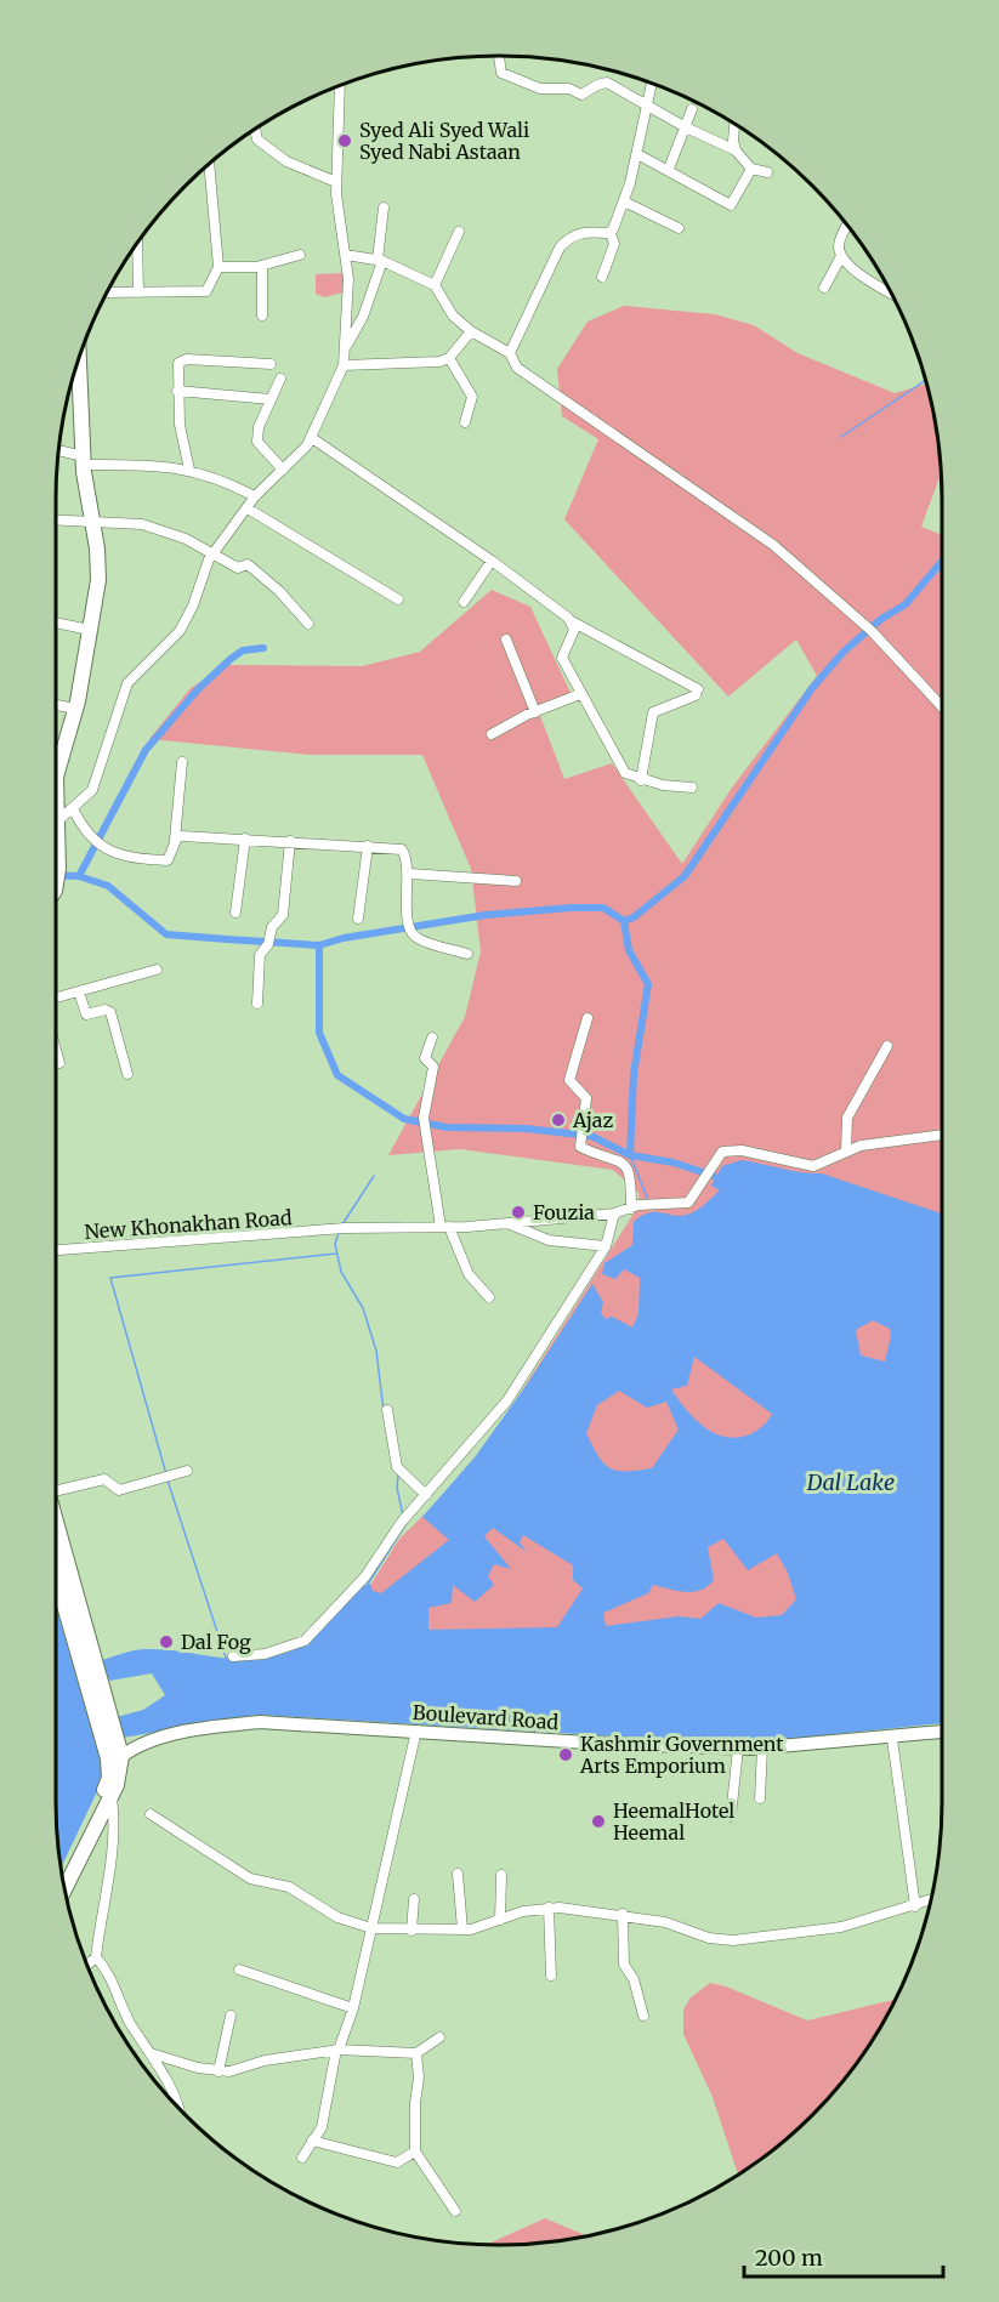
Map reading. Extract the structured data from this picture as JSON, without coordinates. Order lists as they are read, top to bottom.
{
  "streets": {
    "main road": ["Boulevard Road"],
    "street": ["New Khonakhan Road"]
  },
  "water": ["Dal Lake"],
  "places": [
    "Syed Ali Syed Wali Syed Nabi Astaan",
    "Ajaz",
    "Fouzia",
    "Dal Fog",
    "Kashmir Government Arts Emporium",
    "HeemalHotel Heemal"
  ],
  "scale_bar": "200 m"
}
